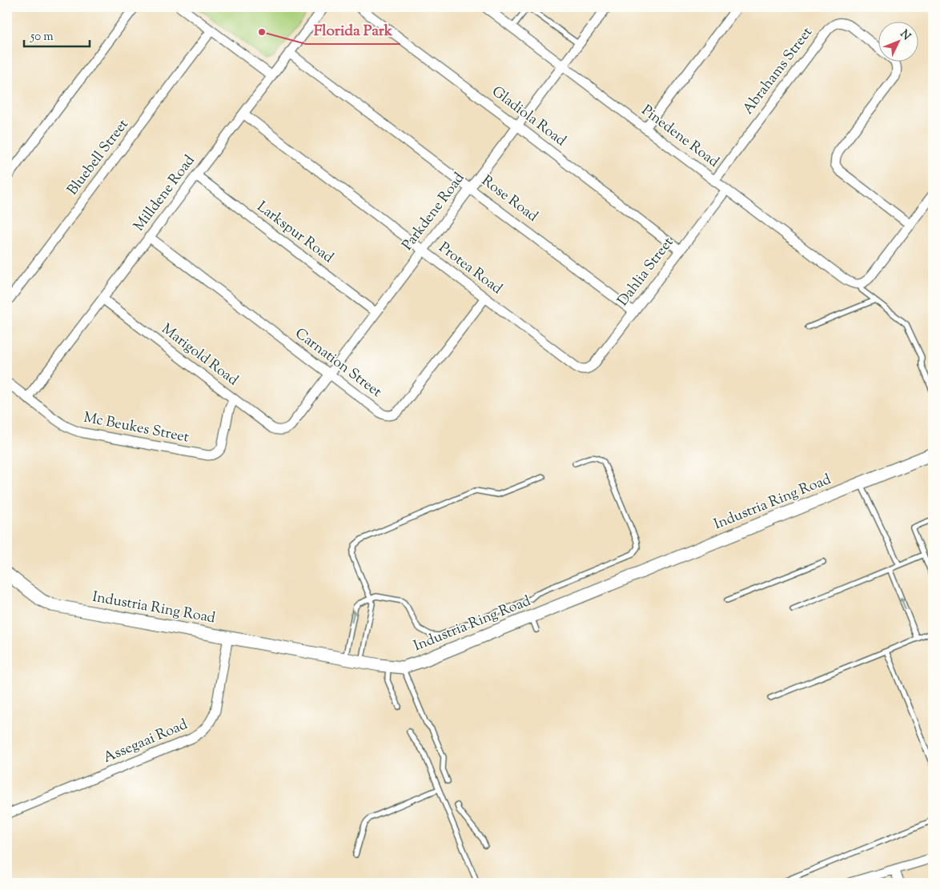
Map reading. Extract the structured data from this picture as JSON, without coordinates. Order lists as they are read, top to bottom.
{
  "streets": {
    "street": [
      "Abrahams Street",
      "Gladiola Road",
      "Pinedene Road",
      "Bluebell Street",
      "Milldene Road",
      "Rose Road",
      "Parkdene Road",
      "Larkspur Road",
      "Protea Road",
      "Dahlia Street",
      "Marigold Road",
      "Carnation Street",
      "Mc Beukes Street",
      "Industria Ring Road",
      "Assegaai Road"
    ]
  },
  "crossings": [
    ["Abrahams Street", "Pinedene Road"],
    ["Gladiola Road", "Parkdene Road"],
    ["Gladiola Road", "Dahlia Street"],
    ["Pinedene Road", "Parkdene Road"],
    ["Pinedene Road", "Dahlia Street"],
    ["Milldene Road", "Rose Road"],
    ["Milldene Road", "Larkspur Road"],
    ["Milldene Road", "Protea Road"],
    ["Milldene Road", "Marigold Road"],
    ["Milldene Road", "Carnation Street"],
    ["Milldene Road", "Mc Beukes Street"],
    ["Rose Road", "Parkdene Road"],
    ["Rose Road", "Dahlia Street"],
    ["Parkdene Road", "Larkspur Road"],
    ["Parkdene Road", "Protea Road"],
    ["Parkdene Road", "Marigold Road"],
    ["Parkdene Road", "Carnation Street"],
    ["Protea Road", "Dahlia Street"],
    ["Protea Road", "Carnation Street"],
    ["Marigold Road", "Mc Beukes Street"],
    ["Industria Ring Road", "Assegaai Road"]
  ],
  "places": ["Florida Park"],
  "scale_bar": "50 m",
  "north": "top right"
}
